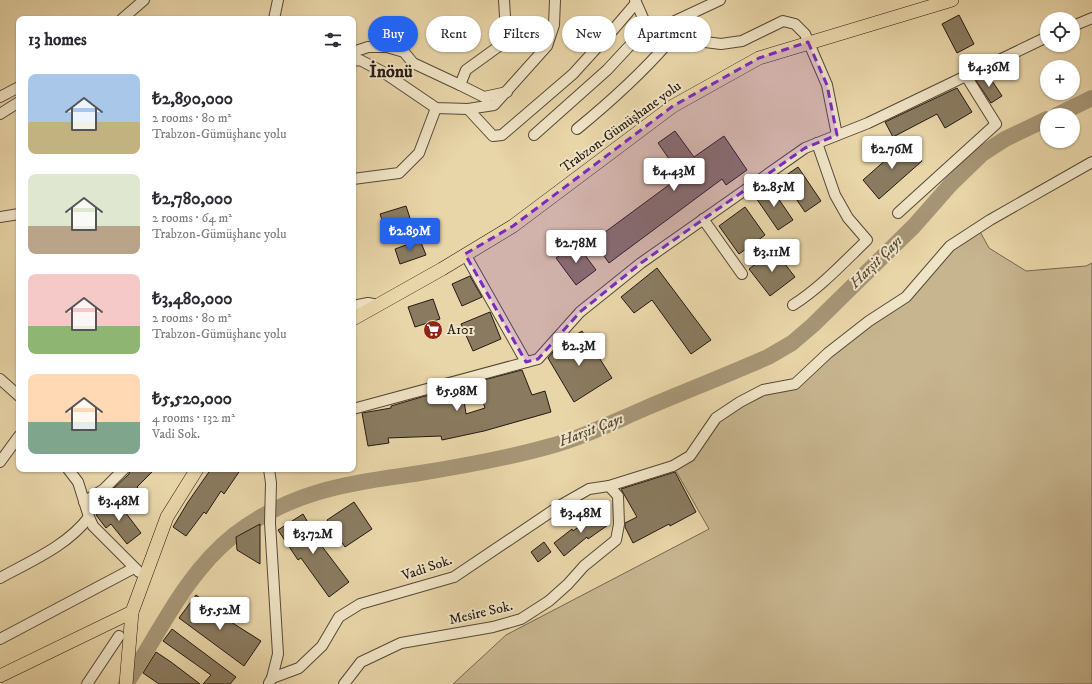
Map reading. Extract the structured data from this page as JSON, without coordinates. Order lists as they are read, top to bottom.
{
  "streets": {
    "main road": ["Trabzon-Gümüşhane yolu"],
    "street": ["Vadi Sok.", "Mesire Sok."]
  },
  "crossings": [
    ["Vadi Sok.", "Mesire Sok."]
  ],
  "districts": ["İnönü"],
  "water": ["Harşit Çayı"],
  "places": {
    "supermarket": ["A101"]
  },
  "page": {
    "map_buttons": ["+", "−"],
    "chip": [
      "Buy",
      "Rent",
      "Filters",
      "New",
      "Apartment"
    ],
    "heading": "13 homes",
    "price": [
      "₺4.36M",
      "₺2.76M",
      "₺4.43M",
      "₺2.85M",
      "₺2.89M",
      "₺2.78M",
      "₺3.11M",
      "₺2.3M",
      "₺5.98M",
      "₺3.48M",
      "₺3.48M",
      "₺3.72M",
      "₺5.52M"
    ],
    "list": [
      {
        "name": "₺2,890,000",
        "note": "2 rooms · 80 m² · Trabzon-Gümüşhane yolu"
      },
      {
        "name": "₺2,780,000",
        "note": "2 rooms · 64 m² · Trabzon-Gümüşhane yolu"
      },
      {
        "name": "₺3,480,000",
        "note": "2 rooms · 80 m² · Trabzon-Gümüşhane yolu"
      },
      {
        "name": "₺5,520,000",
        "note": "4 rooms · 132 m² · Vadi Sok."
      }
    ]
  }
}
